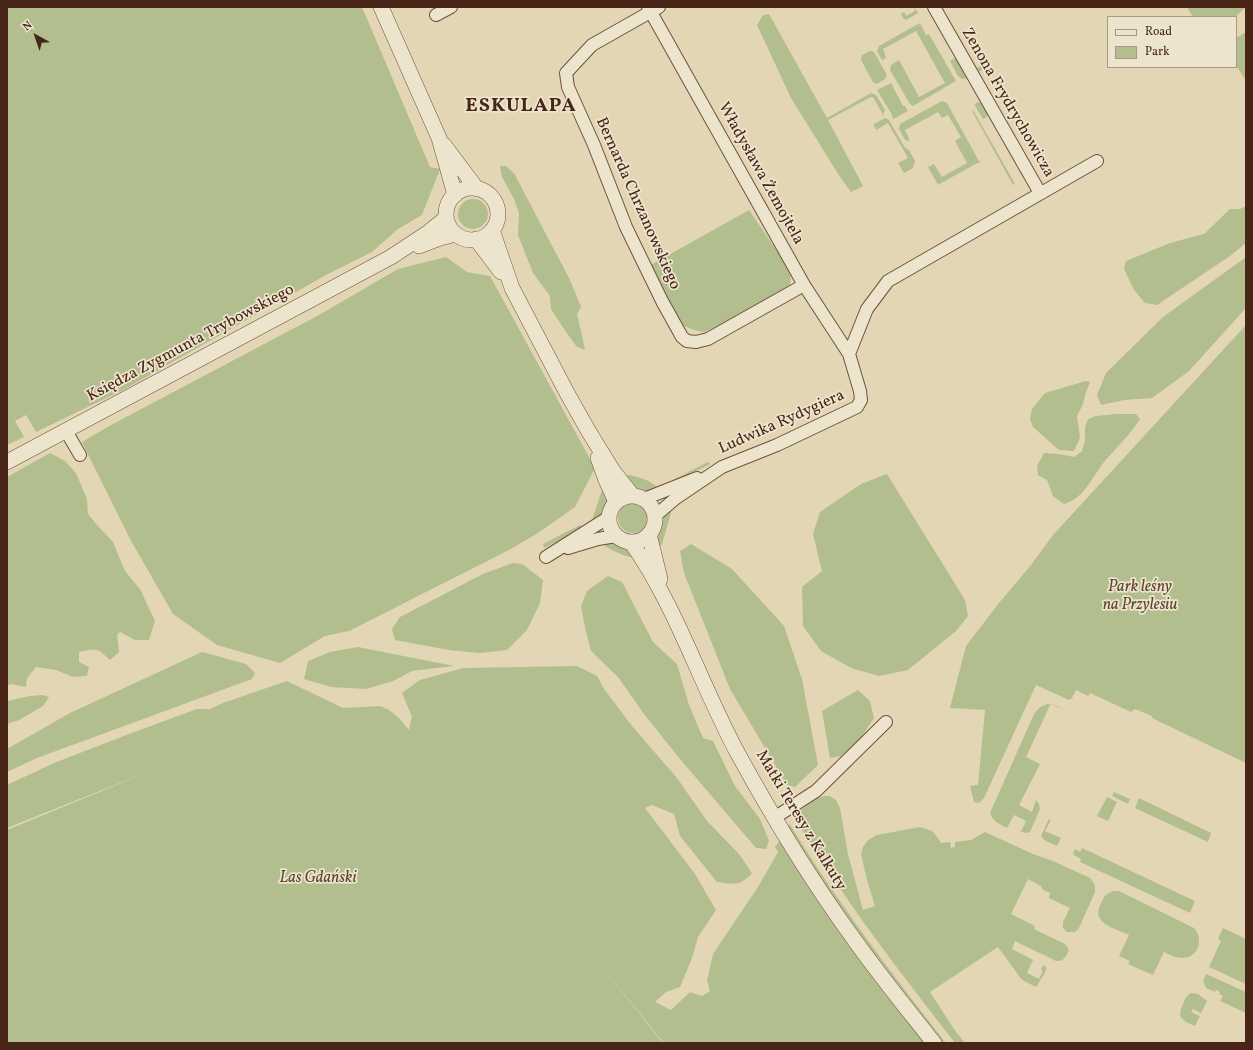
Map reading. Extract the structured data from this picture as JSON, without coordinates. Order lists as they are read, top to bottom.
{
  "streets": {
    "street": [
      "Zenona Frydrychowicza",
      "Władysława Żemojtela",
      "Bernarda Chrzanowskiego",
      "Księdza Zygmunta Trybowskiego",
      "Ludwika Rydygiera",
      "Matki Teresy z Kalkuty"
    ]
  },
  "crossings": [
    ["Władysława Żemojtela", "Bernarda Chrzanowskiego"],
    ["Władysława Żemojtela", "Ludwika Rydygiera"],
    ["Ludwika Rydygiera", "Matki Teresy z Kalkuty"]
  ],
  "districts": ["ESKULAPA"],
  "parks": ["Park leśny na Przylesiu", "Las Gdański"],
  "legend": ["Road", "Park"],
  "north": "top left"
}
